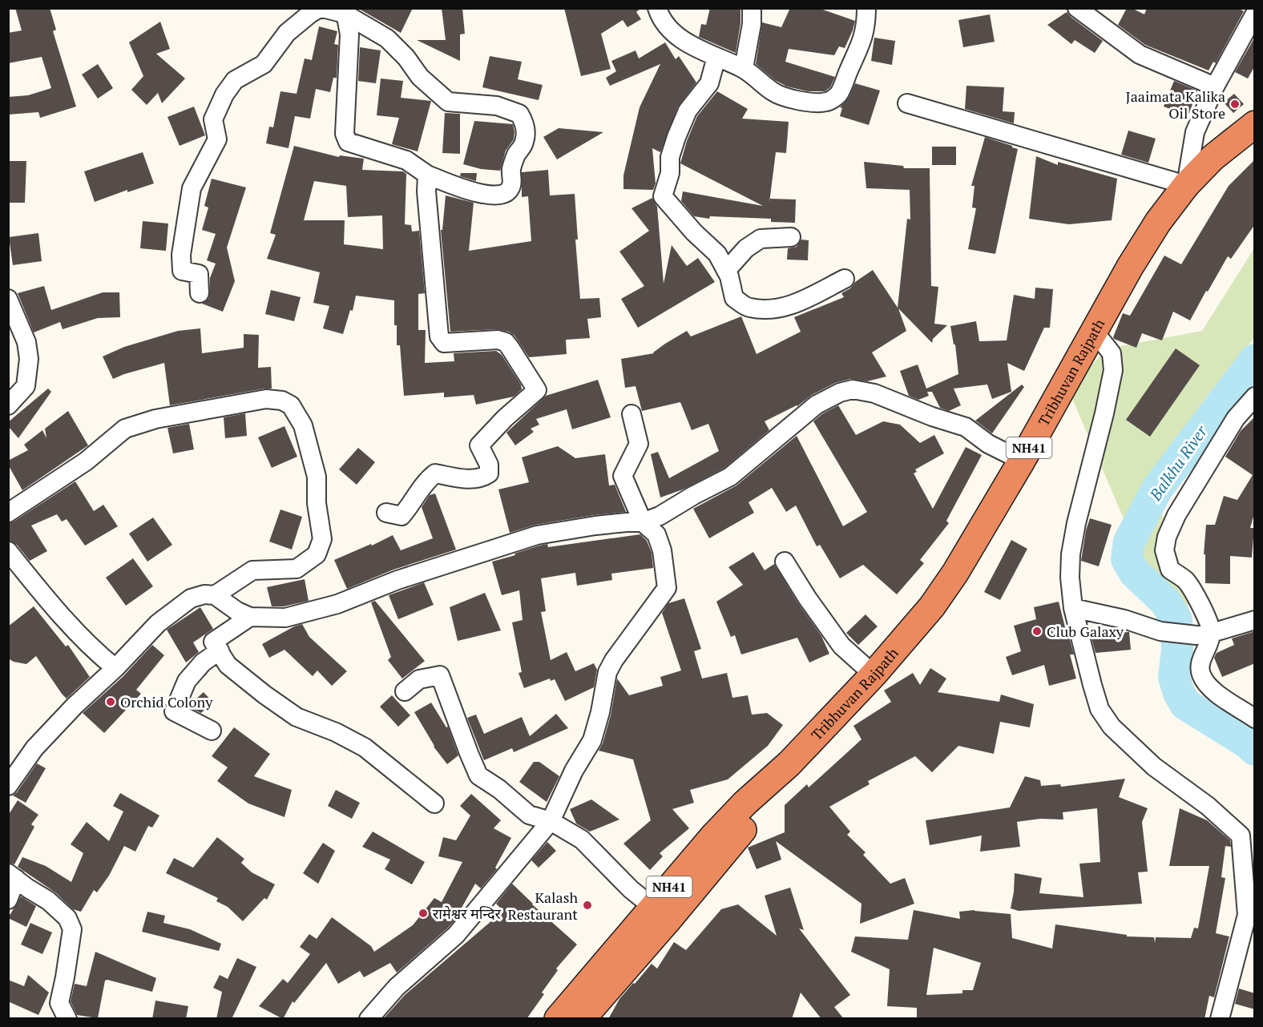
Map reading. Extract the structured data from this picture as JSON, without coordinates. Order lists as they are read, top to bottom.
{
  "streets": {
    "highway": ["Tribhuvan Rajpath", "NH41"]
  },
  "water": ["Balkhu River"],
  "places": [
    "Jaaimata Kalika Oil Store",
    "Club Galaxy",
    "Orchid Colony",
    "Kalash Restaurant",
    "रामेश्वर मन्दिर"
  ]
}
